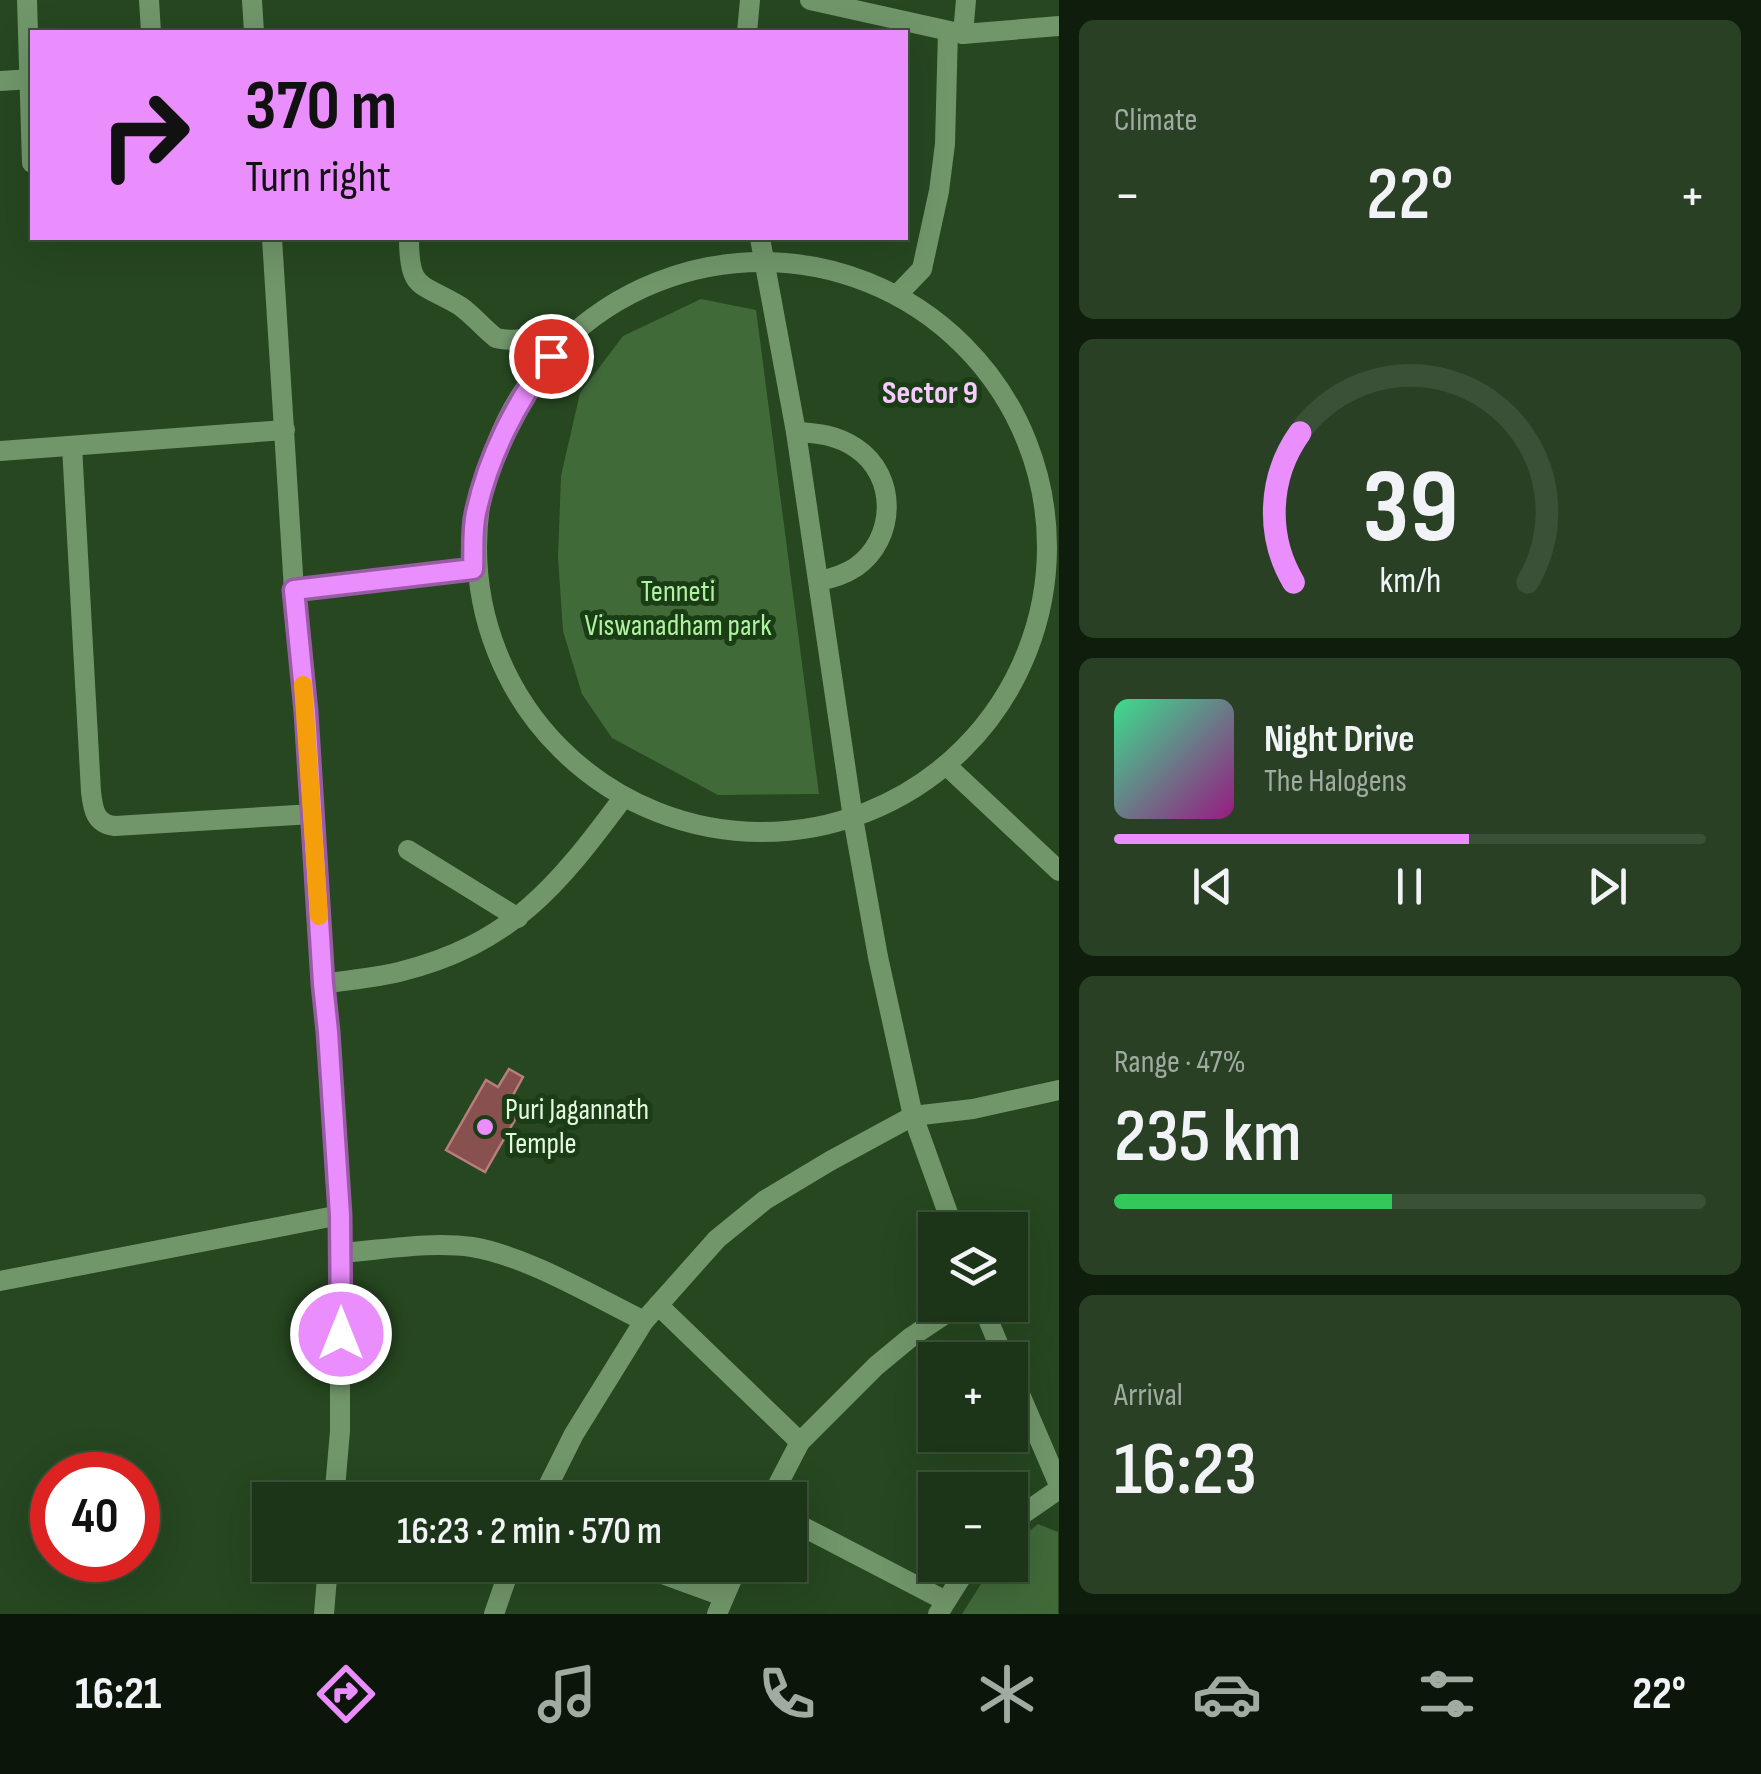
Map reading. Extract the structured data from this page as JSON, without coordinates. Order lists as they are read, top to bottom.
{
  "districts": ["Sector 9"],
  "parks": ["Tenneti Viswanadham park"],
  "places": ["Puri Jagannath Temple"],
  "page": {
    "tile": [
      "Climate",
      ["Range · 47%", "235 km"],
      ["Arrival", "16:23"]
    ],
    "turn": ["370 m", "Turn right"],
    "heat": ["−", "22°", "+"],
    "song": ["Night Drive", "The Halogens"],
    "map_buttons": ["+", "−"],
    "limit": "40",
    "trip": "16:23 · 2 min · 570 m",
    "tabs": ["16:21", "22°"],
    "gauge": ["39", "km/h"]
  }
}
